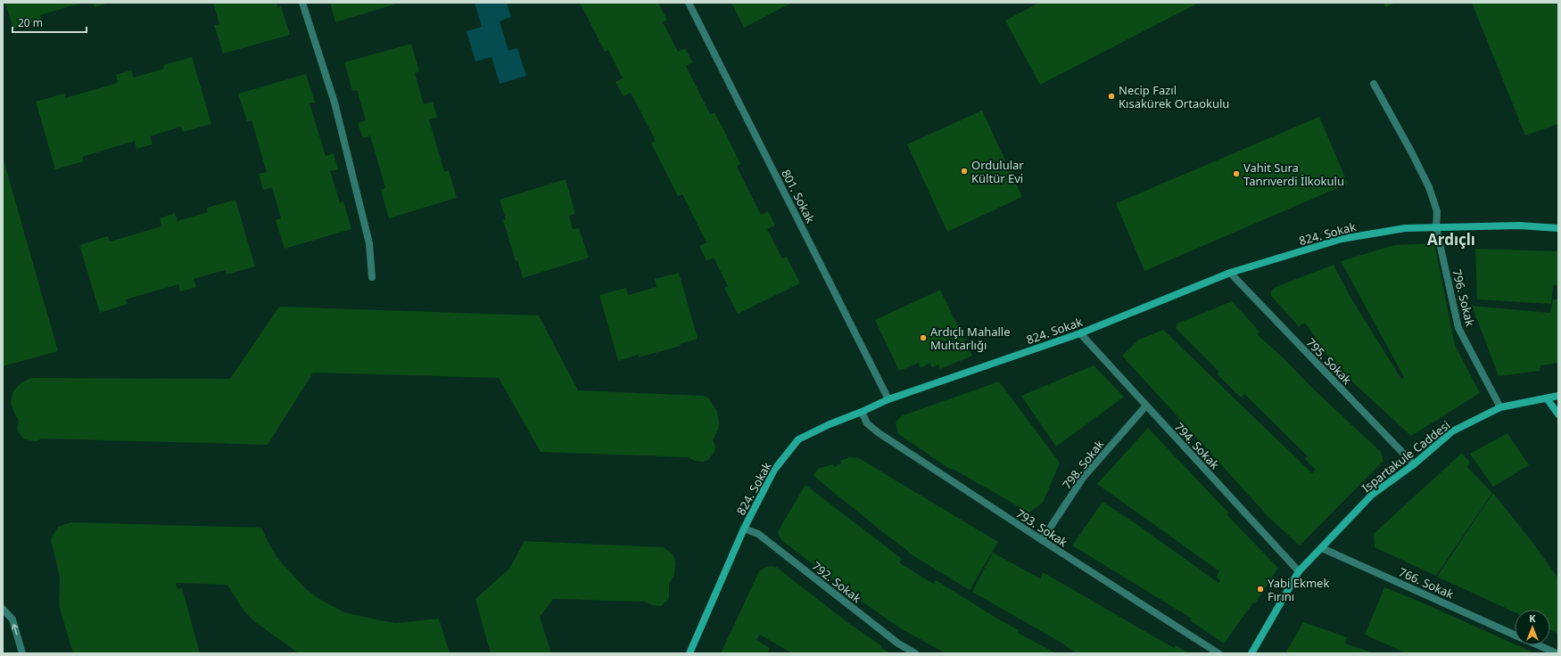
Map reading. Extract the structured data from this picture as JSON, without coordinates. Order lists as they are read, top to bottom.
{
  "streets": {
    "street": [
      "801. Sokak",
      "824. Sokak",
      "796. Sokak",
      "795. Sokak",
      "794. Sokak",
      "Ispartakule Caddesi",
      "798. Sokak",
      "793. Sokak",
      "792. Sokak",
      "766. Sokak"
    ]
  },
  "crossings": [
    ["801. Sokak", "824. Sokak"],
    ["824. Sokak", "796. Sokak"],
    ["824. Sokak", "795. Sokak"],
    ["824. Sokak", "794. Sokak"],
    ["824. Sokak", "793. Sokak"],
    ["824. Sokak", "792. Sokak"],
    ["796. Sokak", "Ispartakule Caddesi"],
    ["795. Sokak", "Ispartakule Caddesi"],
    ["794. Sokak", "Ispartakule Caddesi"],
    ["794. Sokak", "798. Sokak"],
    ["Ispartakule Caddesi", "766. Sokak"],
    ["798. Sokak", "793. Sokak"]
  ],
  "districts": ["Ardıçlı"],
  "places": [
    "Necip Fazıl Kısakürek Ortaokulu",
    "Ordulular Kültür Evi",
    "Vahit Sura Tanrıverdi İlkokulu",
    "Ardıçlı Mahalle Muhtarlığı",
    "Yabi Ekmek Fırını"
  ],
  "scale_bar": "20 m",
  "north": "top"
}
